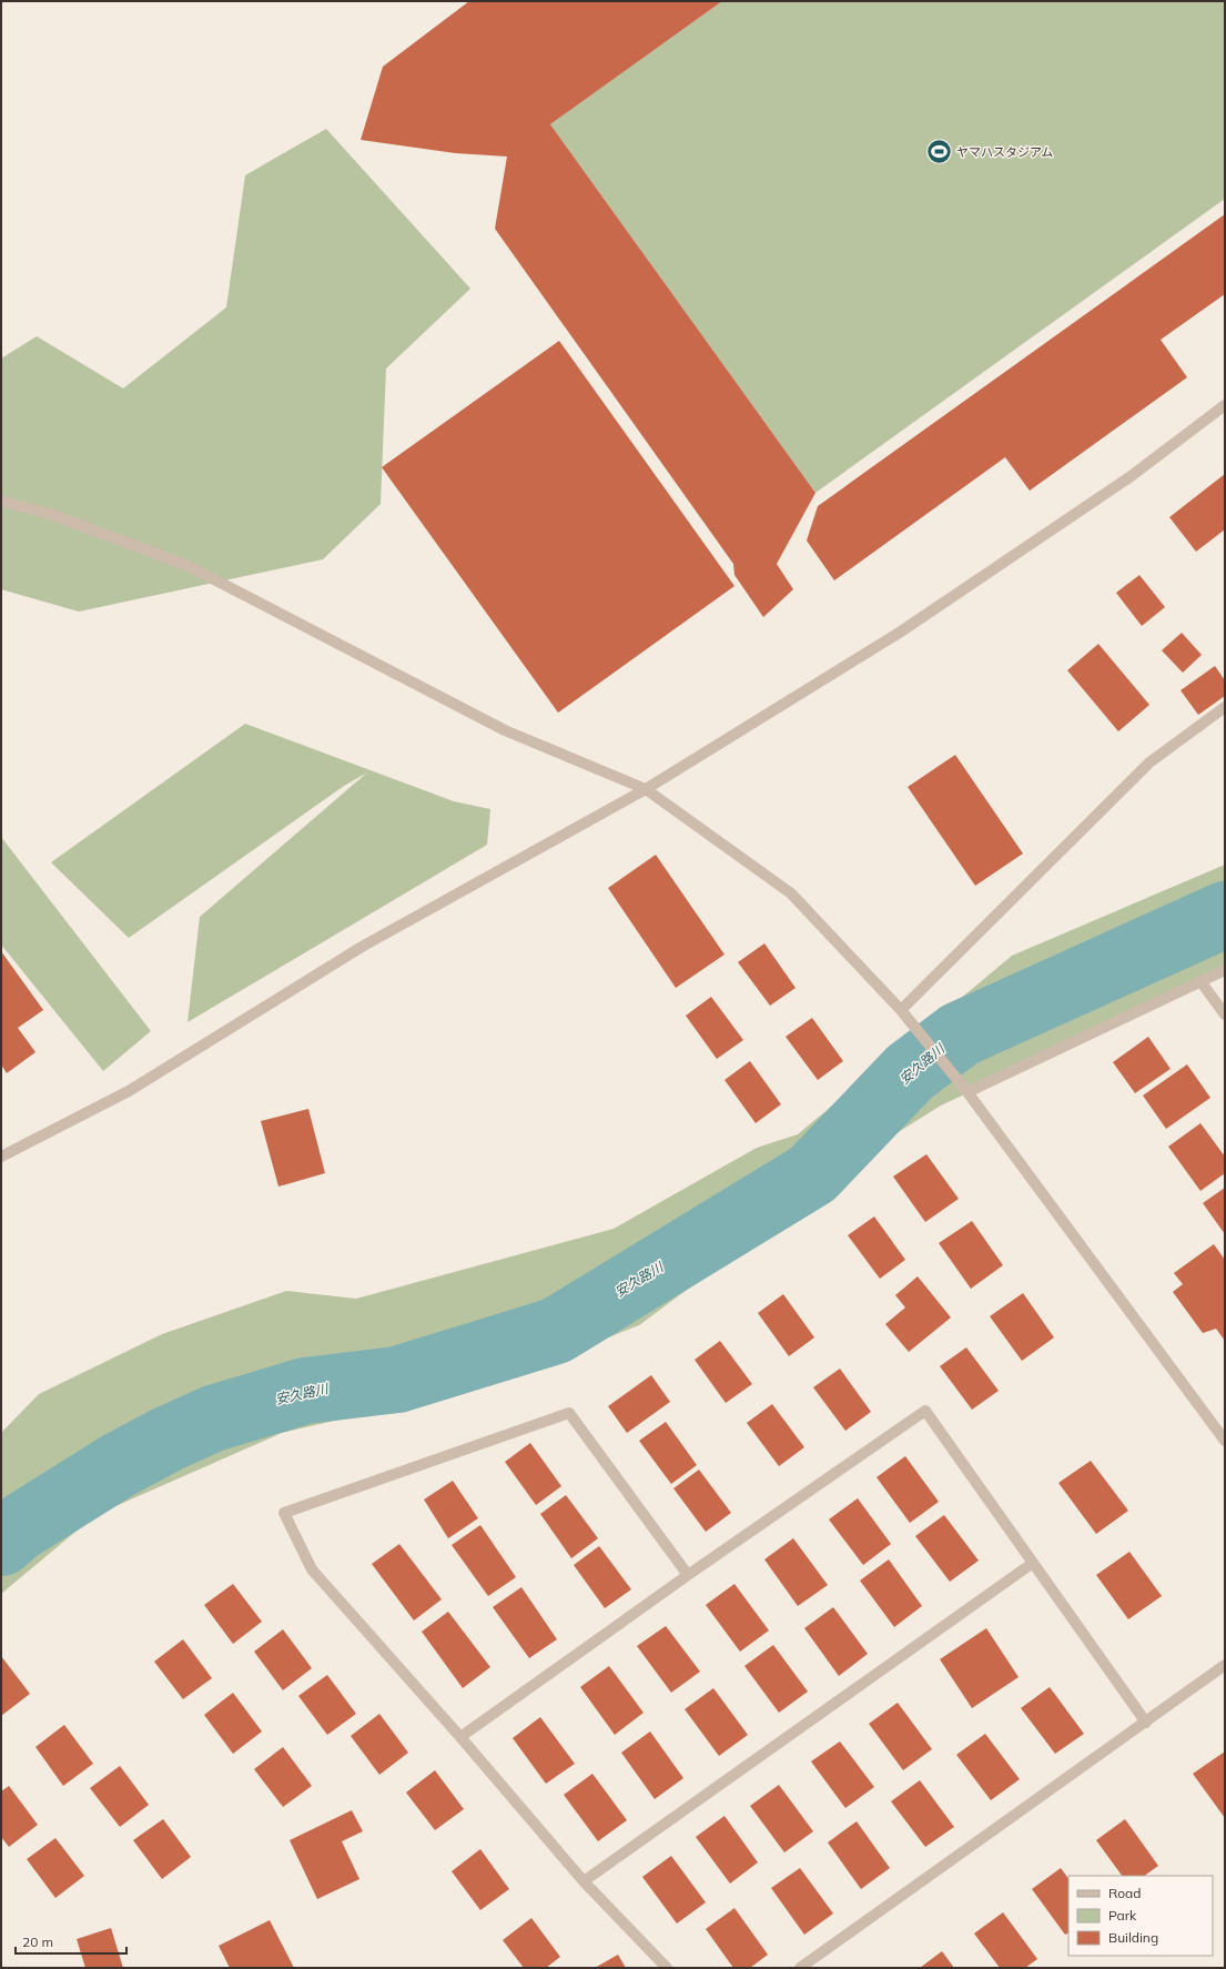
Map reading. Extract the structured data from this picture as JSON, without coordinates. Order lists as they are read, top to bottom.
{
  "water": ["安久路川"],
  "places": {
    "sports": ["ヤマハスタジアム"]
  },
  "legend": ["Road", "Park", "Building"],
  "scale_bar": "20 m"
}
